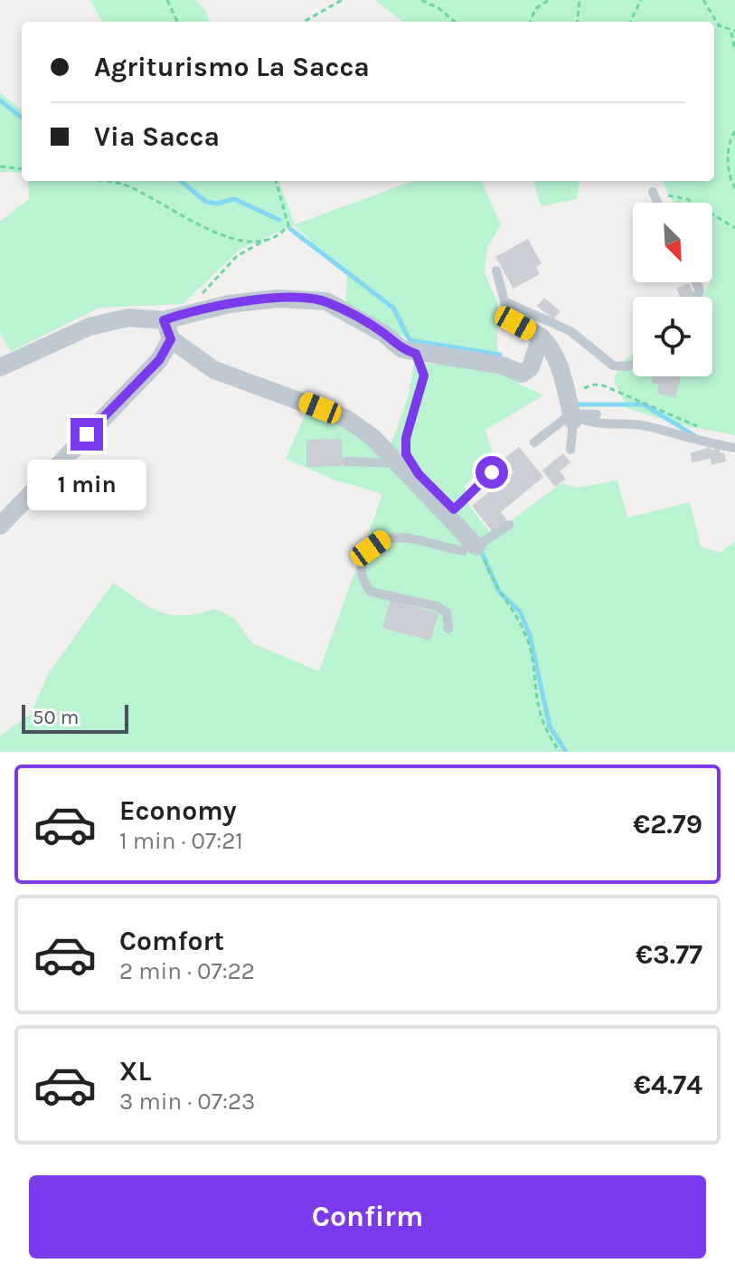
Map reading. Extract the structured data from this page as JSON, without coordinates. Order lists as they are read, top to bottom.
{
  "scale_bar": "50 m",
  "north": "bottom right",
  "page": {
    "banner": ["Agriturismo La Sacca", "Via Sacca"],
    "bubble": "1 min",
    "scale": "50 m",
    "list": [
      {
        "name": "Economy",
        "note": "1 min · 07:21",
        "value": "€2.79"
      },
      {
        "name": "Comfort",
        "note": "2 min · 07:22",
        "value": "€3.77"
      },
      {
        "name": "XL",
        "note": "3 min · 07:23",
        "value": "€4.74"
      }
    ],
    "buttons": "Confirm"
  }
}
